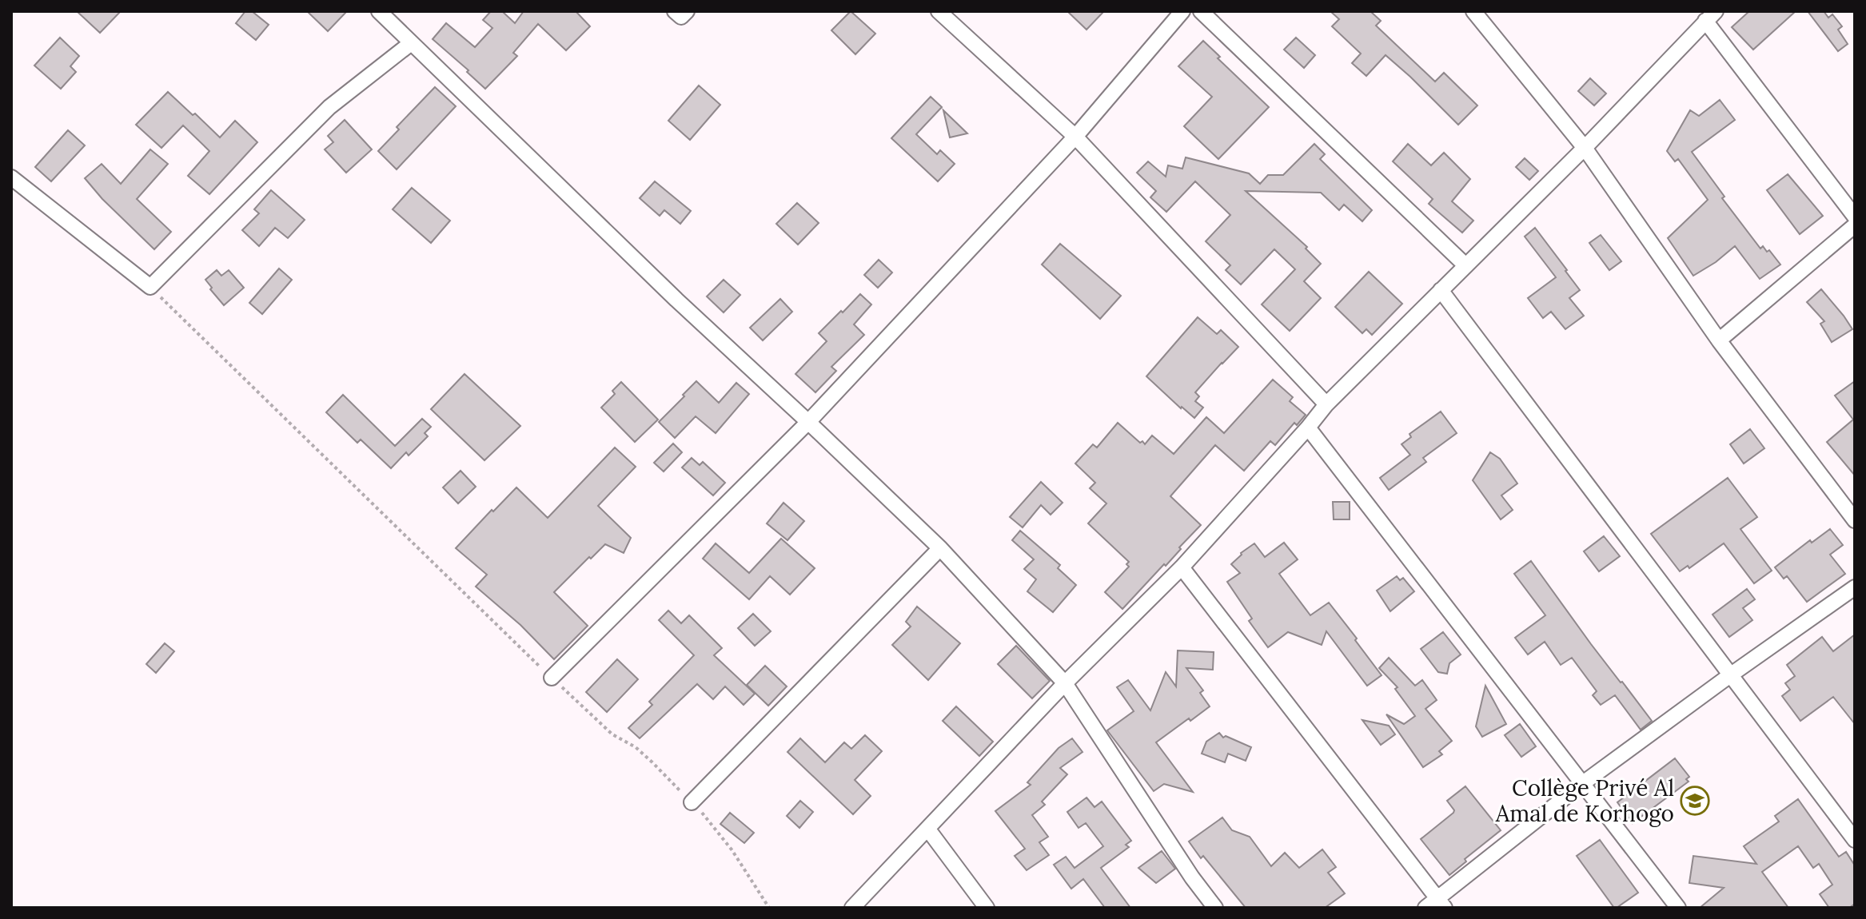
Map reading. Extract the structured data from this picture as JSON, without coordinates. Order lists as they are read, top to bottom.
{
  "places": {
    "school or university": ["Collège Privé Al Amal de Korhogo"]
  }
}
